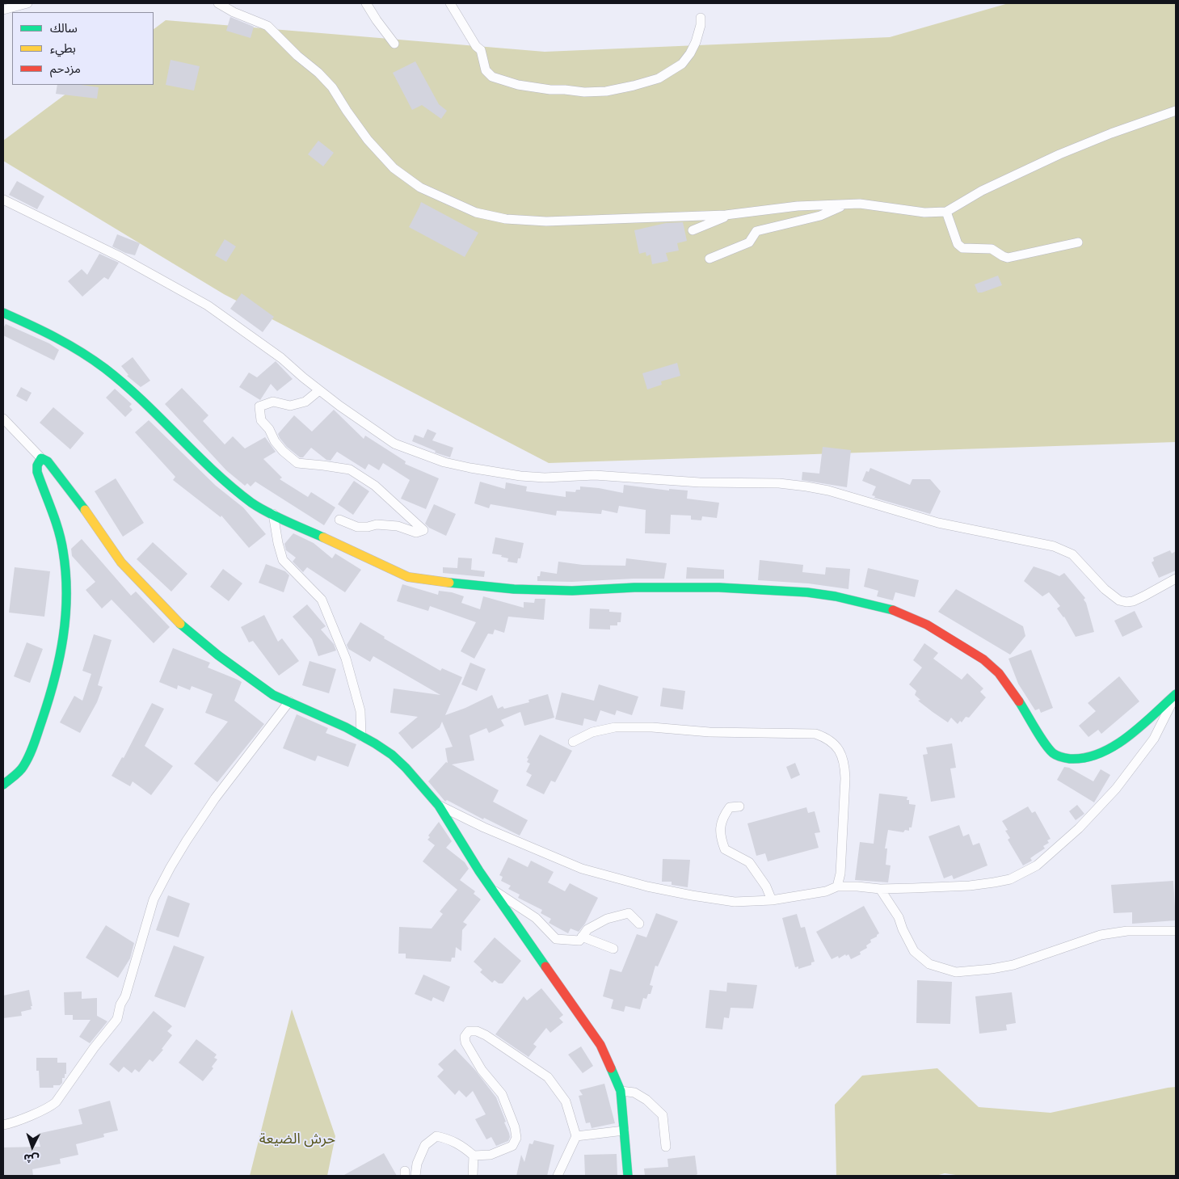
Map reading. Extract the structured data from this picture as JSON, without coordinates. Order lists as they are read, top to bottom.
{
  "parks": ["حرش الضيعة"],
  "legend": ["سالك", "بطيء", "مزدحم"],
  "north": "bottom"
}
